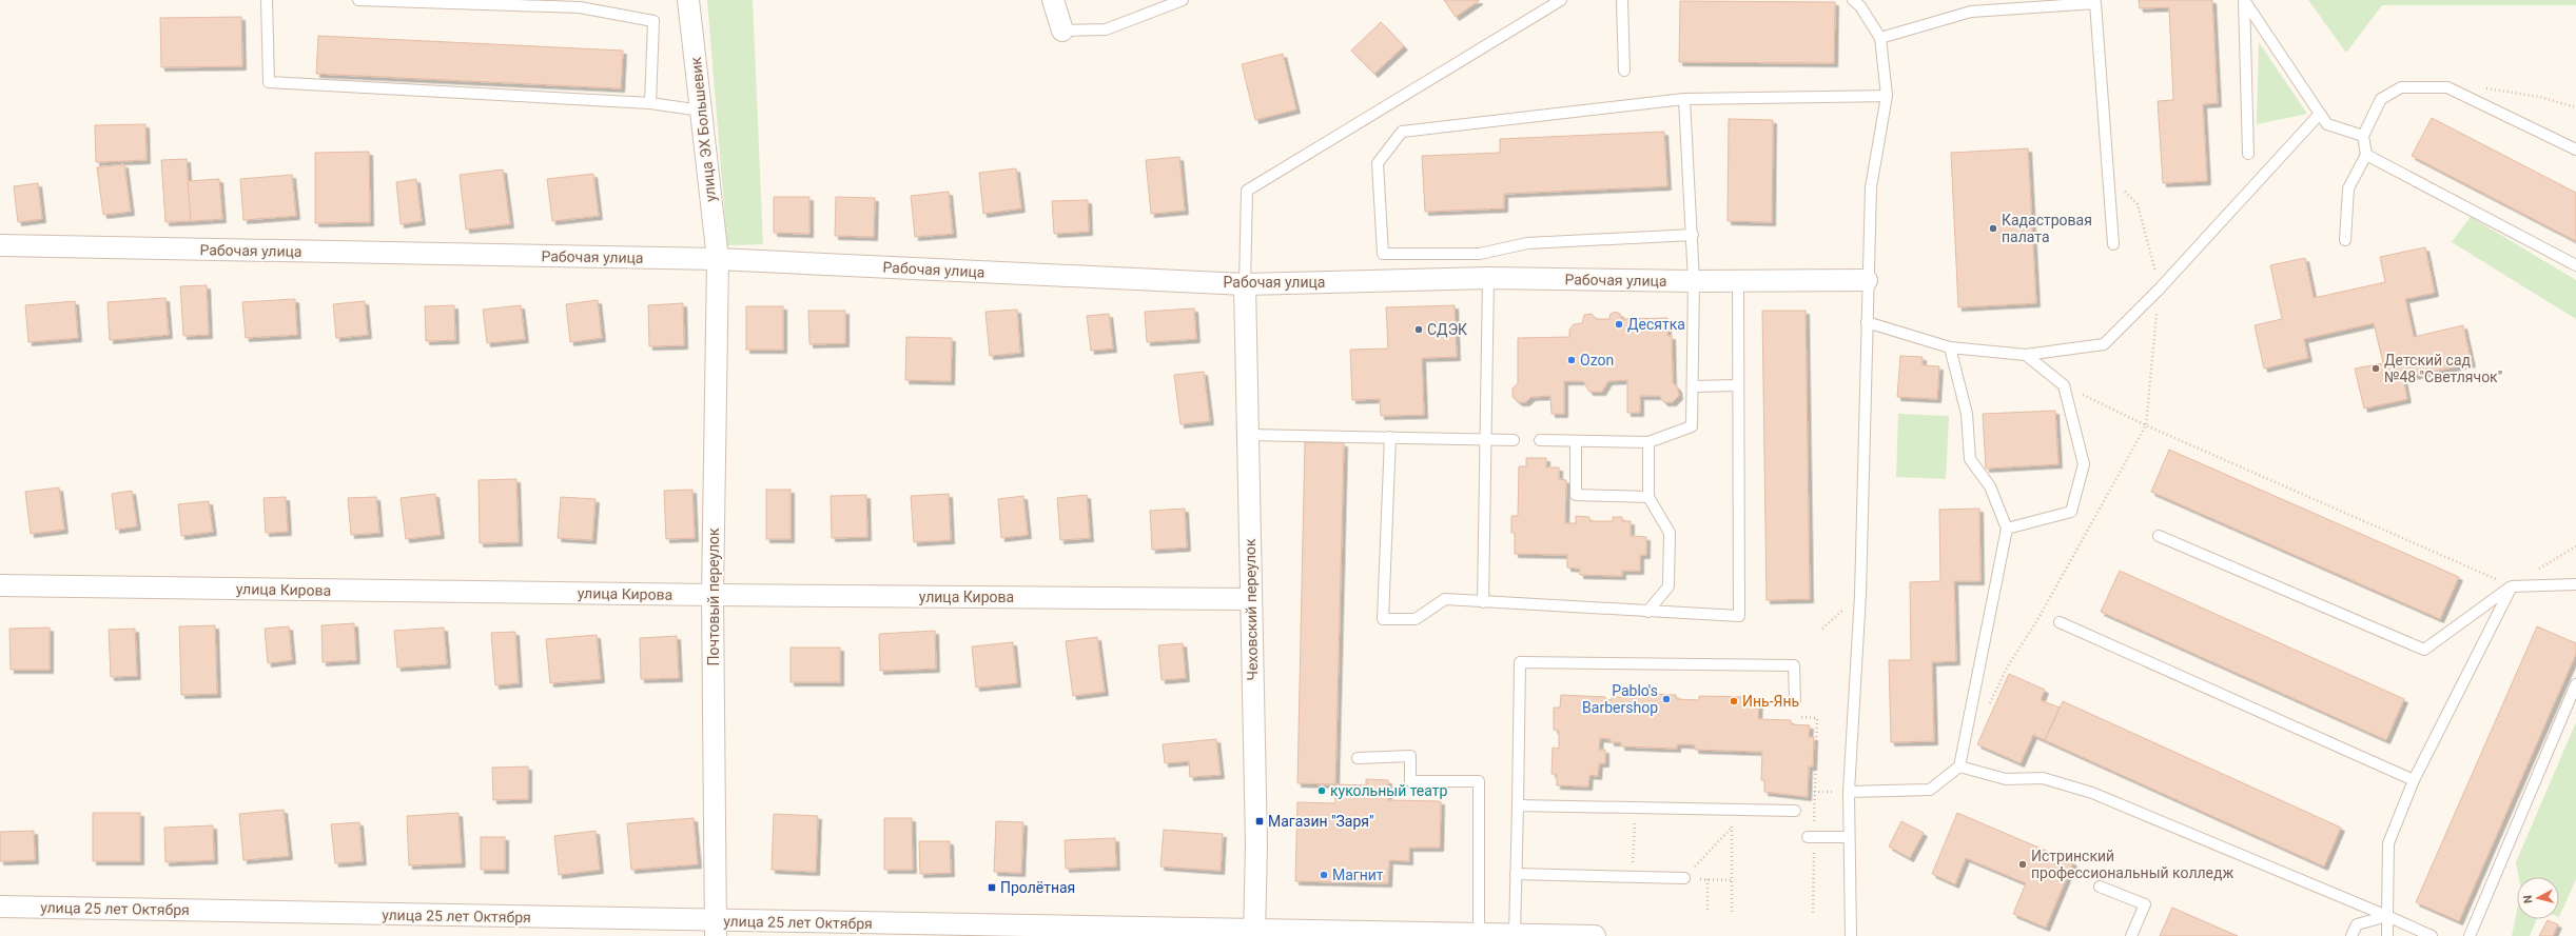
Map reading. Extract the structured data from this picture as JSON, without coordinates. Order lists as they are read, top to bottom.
{
  "streets": {
    "street": [
      "улица ЭХ Большевик",
      "Рабочая улица",
      "улица Кирова",
      "Почтовый переулок",
      "Чеховский переулок",
      "улица 25 лет Октября"
    ]
  },
  "crossings": [
    ["улица ЭХ Большевик", "Рабочая улица"],
    ["улица ЭХ Большевик", "Почтовый переулок"],
    ["Рабочая улица", "Почтовый переулок"],
    ["Рабочая улица", "Чеховский переулок"],
    ["улица Кирова", "Почтовый переулок"],
    ["улица Кирова", "Чеховский переулок"],
    ["Почтовый переулок", "улица 25 лет Октября"],
    ["Чеховский переулок", "улица 25 лет Октября"]
  ],
  "places": {
    "other": [
      "Кадастровая палата",
      "Десятка",
      "СДЭК",
      "Ozon",
      "Детский сад №48 \"Светлячок\"",
      "Pablo's Barbershop",
      "Инь-Янь",
      "кукольный театр",
      "Истринский профессиональный колледж",
      "Магнит"
    ],
    "transit": ["Магазин \"Заря\"", "Пролётная"]
  },
  "north": "left"
}
